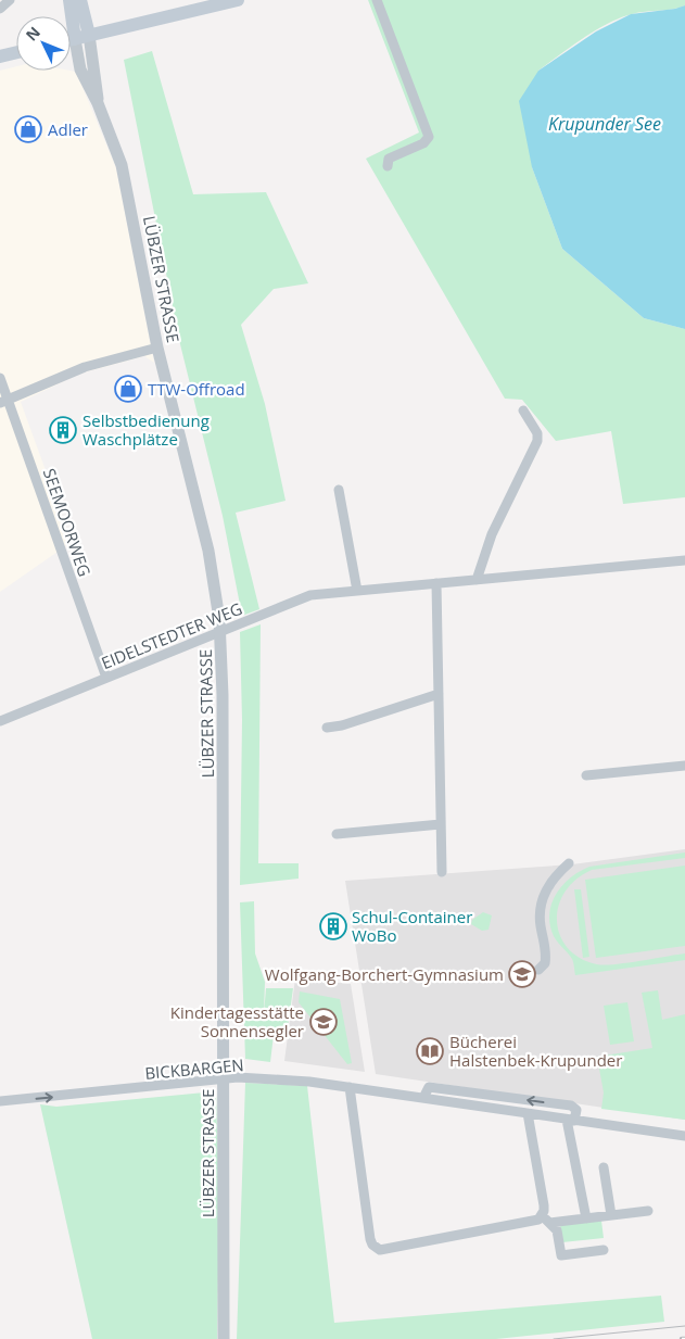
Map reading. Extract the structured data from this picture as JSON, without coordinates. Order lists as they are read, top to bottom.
{
  "streets": {
    "street": [
      "LÜBZER STRASSE",
      "SEEMOORWEG",
      "EIDELSTEDTER WEG",
      "BICKBARGEN"
    ]
  },
  "crossings": [
    ["LÜBZER STRASSE", "EIDELSTEDTER WEG"],
    ["LÜBZER STRASSE", "BICKBARGEN"],
    ["SEEMOORWEG", "EIDELSTEDTER WEG"]
  ],
  "water": ["Krupunder See"],
  "places": {
    "shop": ["Adler", "TTW-Offroad"],
    "building": ["Selbstbedienung Waschplätze", "Schul-Container WoBo"],
    "school or university": ["Wolfgang-Borchert-Gymnasium", "Kindertagesstätte Sonnensegler"],
    "library": ["Bücherei Halstenbek-Krupunder"]
  },
  "north": "top left"
}
